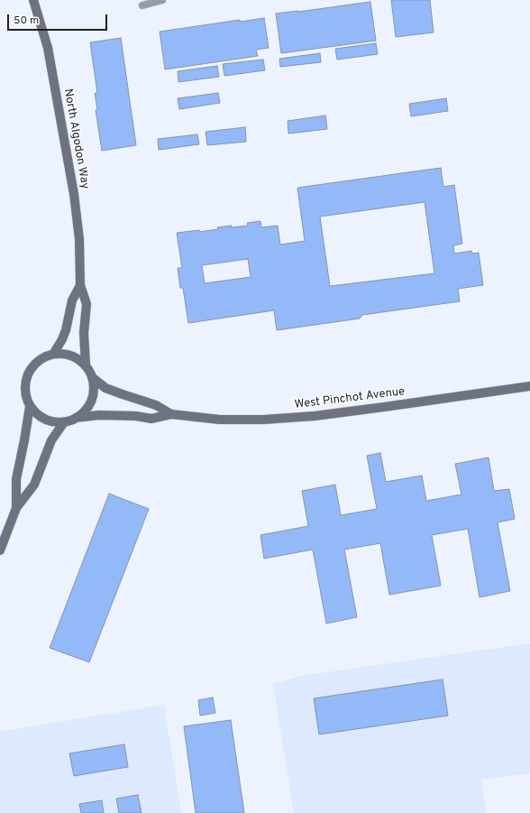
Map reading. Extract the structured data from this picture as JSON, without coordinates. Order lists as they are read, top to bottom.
{
  "streets": {
    "street": ["North Algodon Way", "West Pinchot Avenue"]
  },
  "crossings": [
    ["North Algodon Way", "West Pinchot Avenue"]
  ],
  "scale_bar": "50 m"
}
